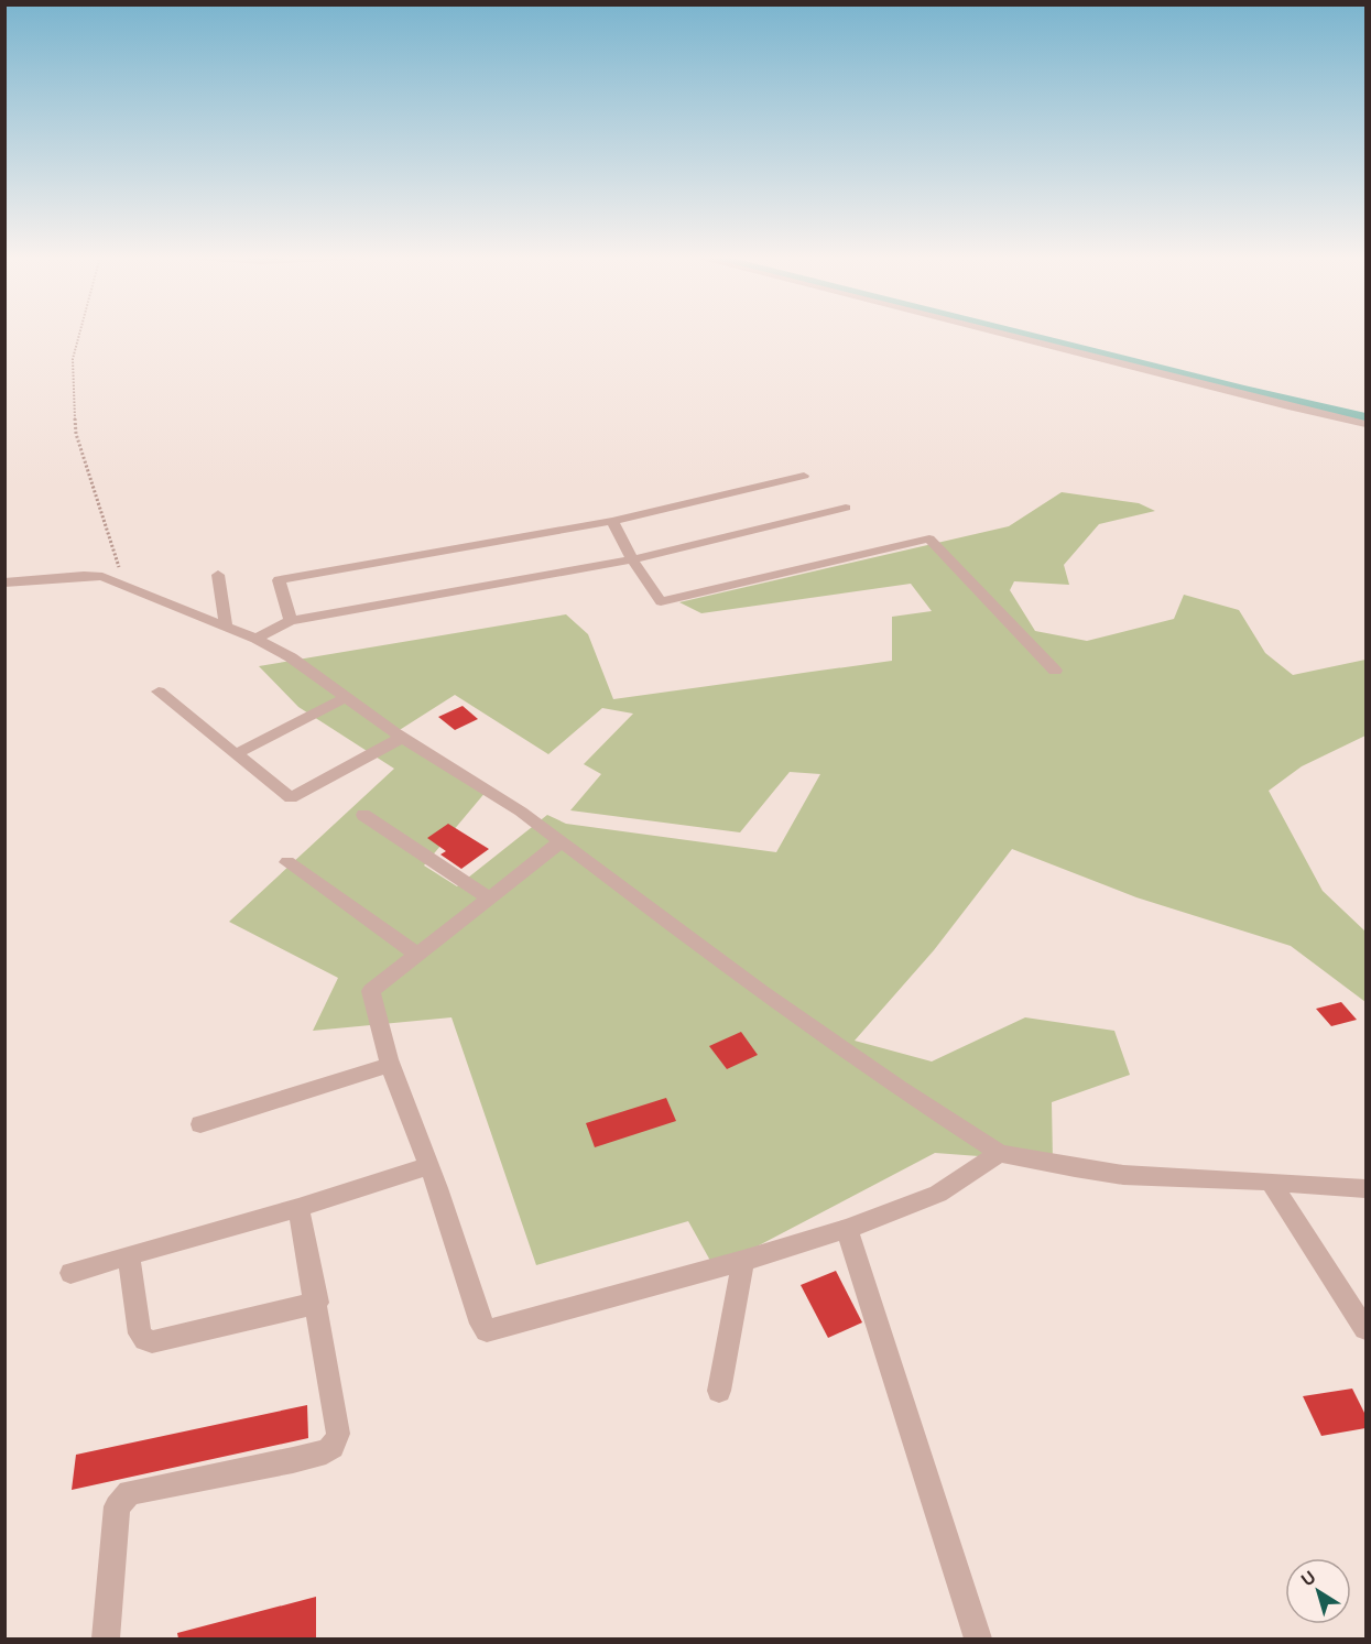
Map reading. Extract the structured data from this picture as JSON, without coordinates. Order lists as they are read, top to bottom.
{
  "north": "top left"
}
